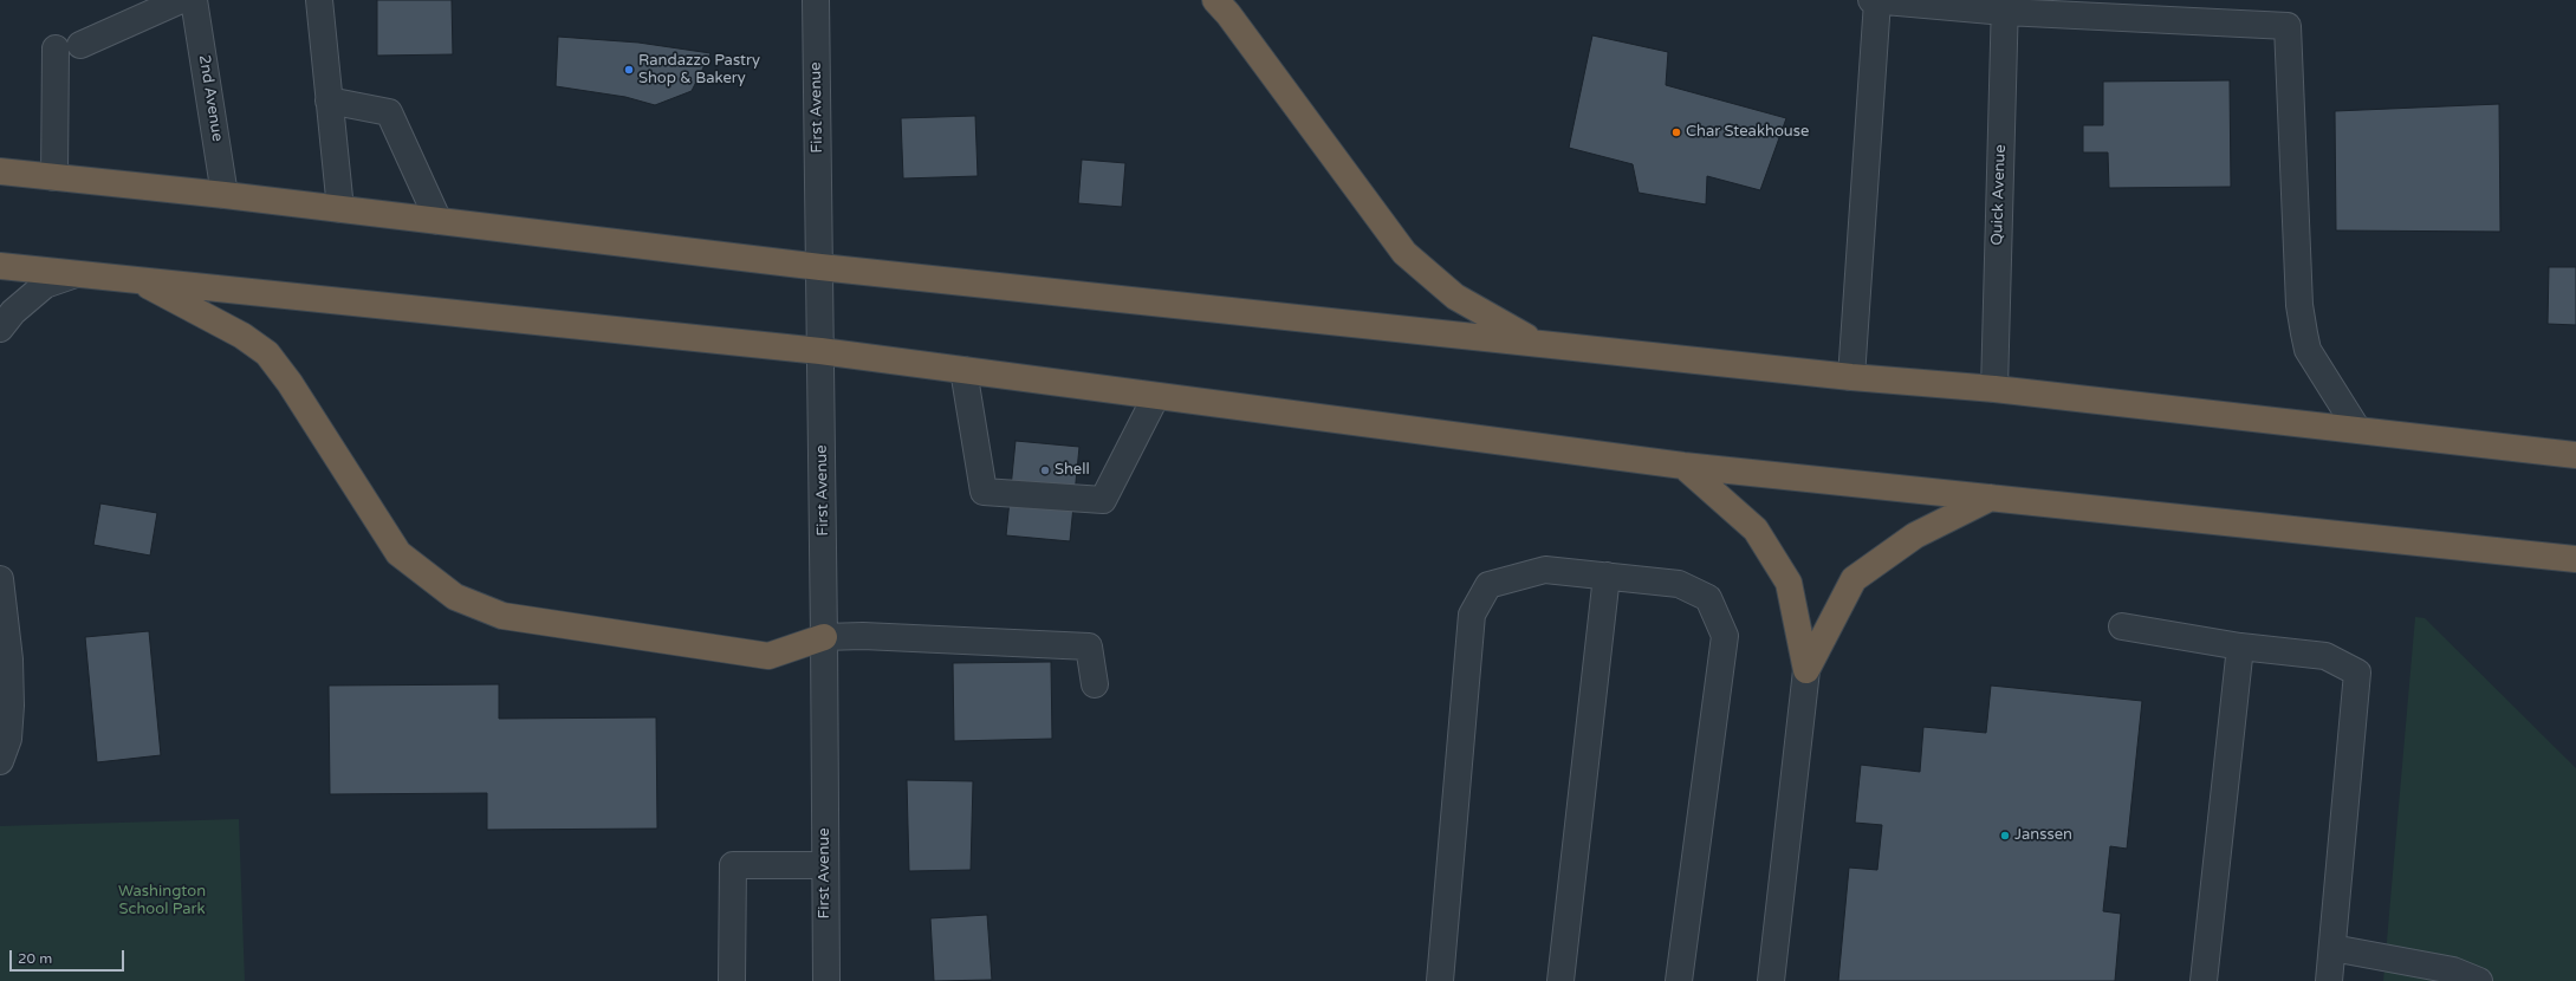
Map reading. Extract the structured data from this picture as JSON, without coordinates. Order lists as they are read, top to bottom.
{
  "streets": {
    "street": ["2nd Avenue", "First Avenue", "Quick Avenue"]
  },
  "parks": ["Washington School Park"],
  "places": [
    "Randazzo Pastry Shop & Bakery",
    "Char Steakhouse",
    "Shell",
    "Janssen"
  ],
  "scale_bar": "20 m"
}
